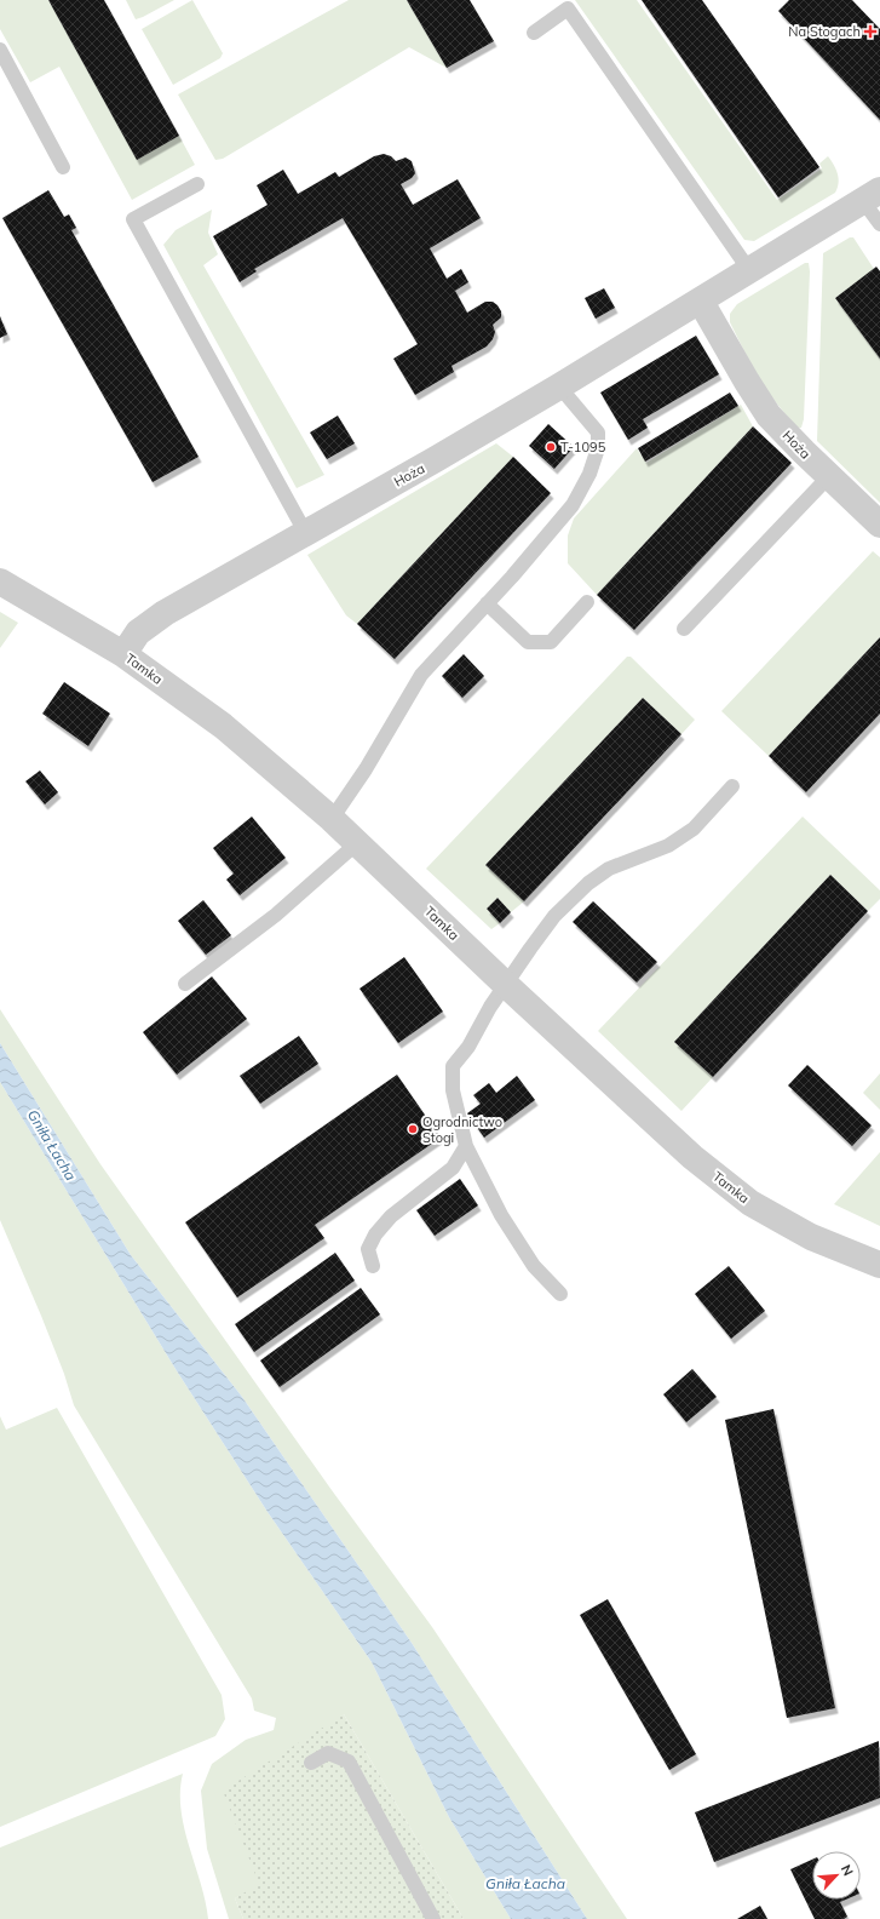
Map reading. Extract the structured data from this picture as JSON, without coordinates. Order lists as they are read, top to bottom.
{
  "streets": {
    "street": ["Hoża", "Tamka"]
  },
  "crossings": [
    ["Hoża", "Tamka"]
  ],
  "water": ["Gniła Łacha"],
  "places": {
    "health": ["Na Stogach"],
    "other": ["T-1095", "Ogrodnictwo Stogi"]
  },
  "north": "top right"
}
